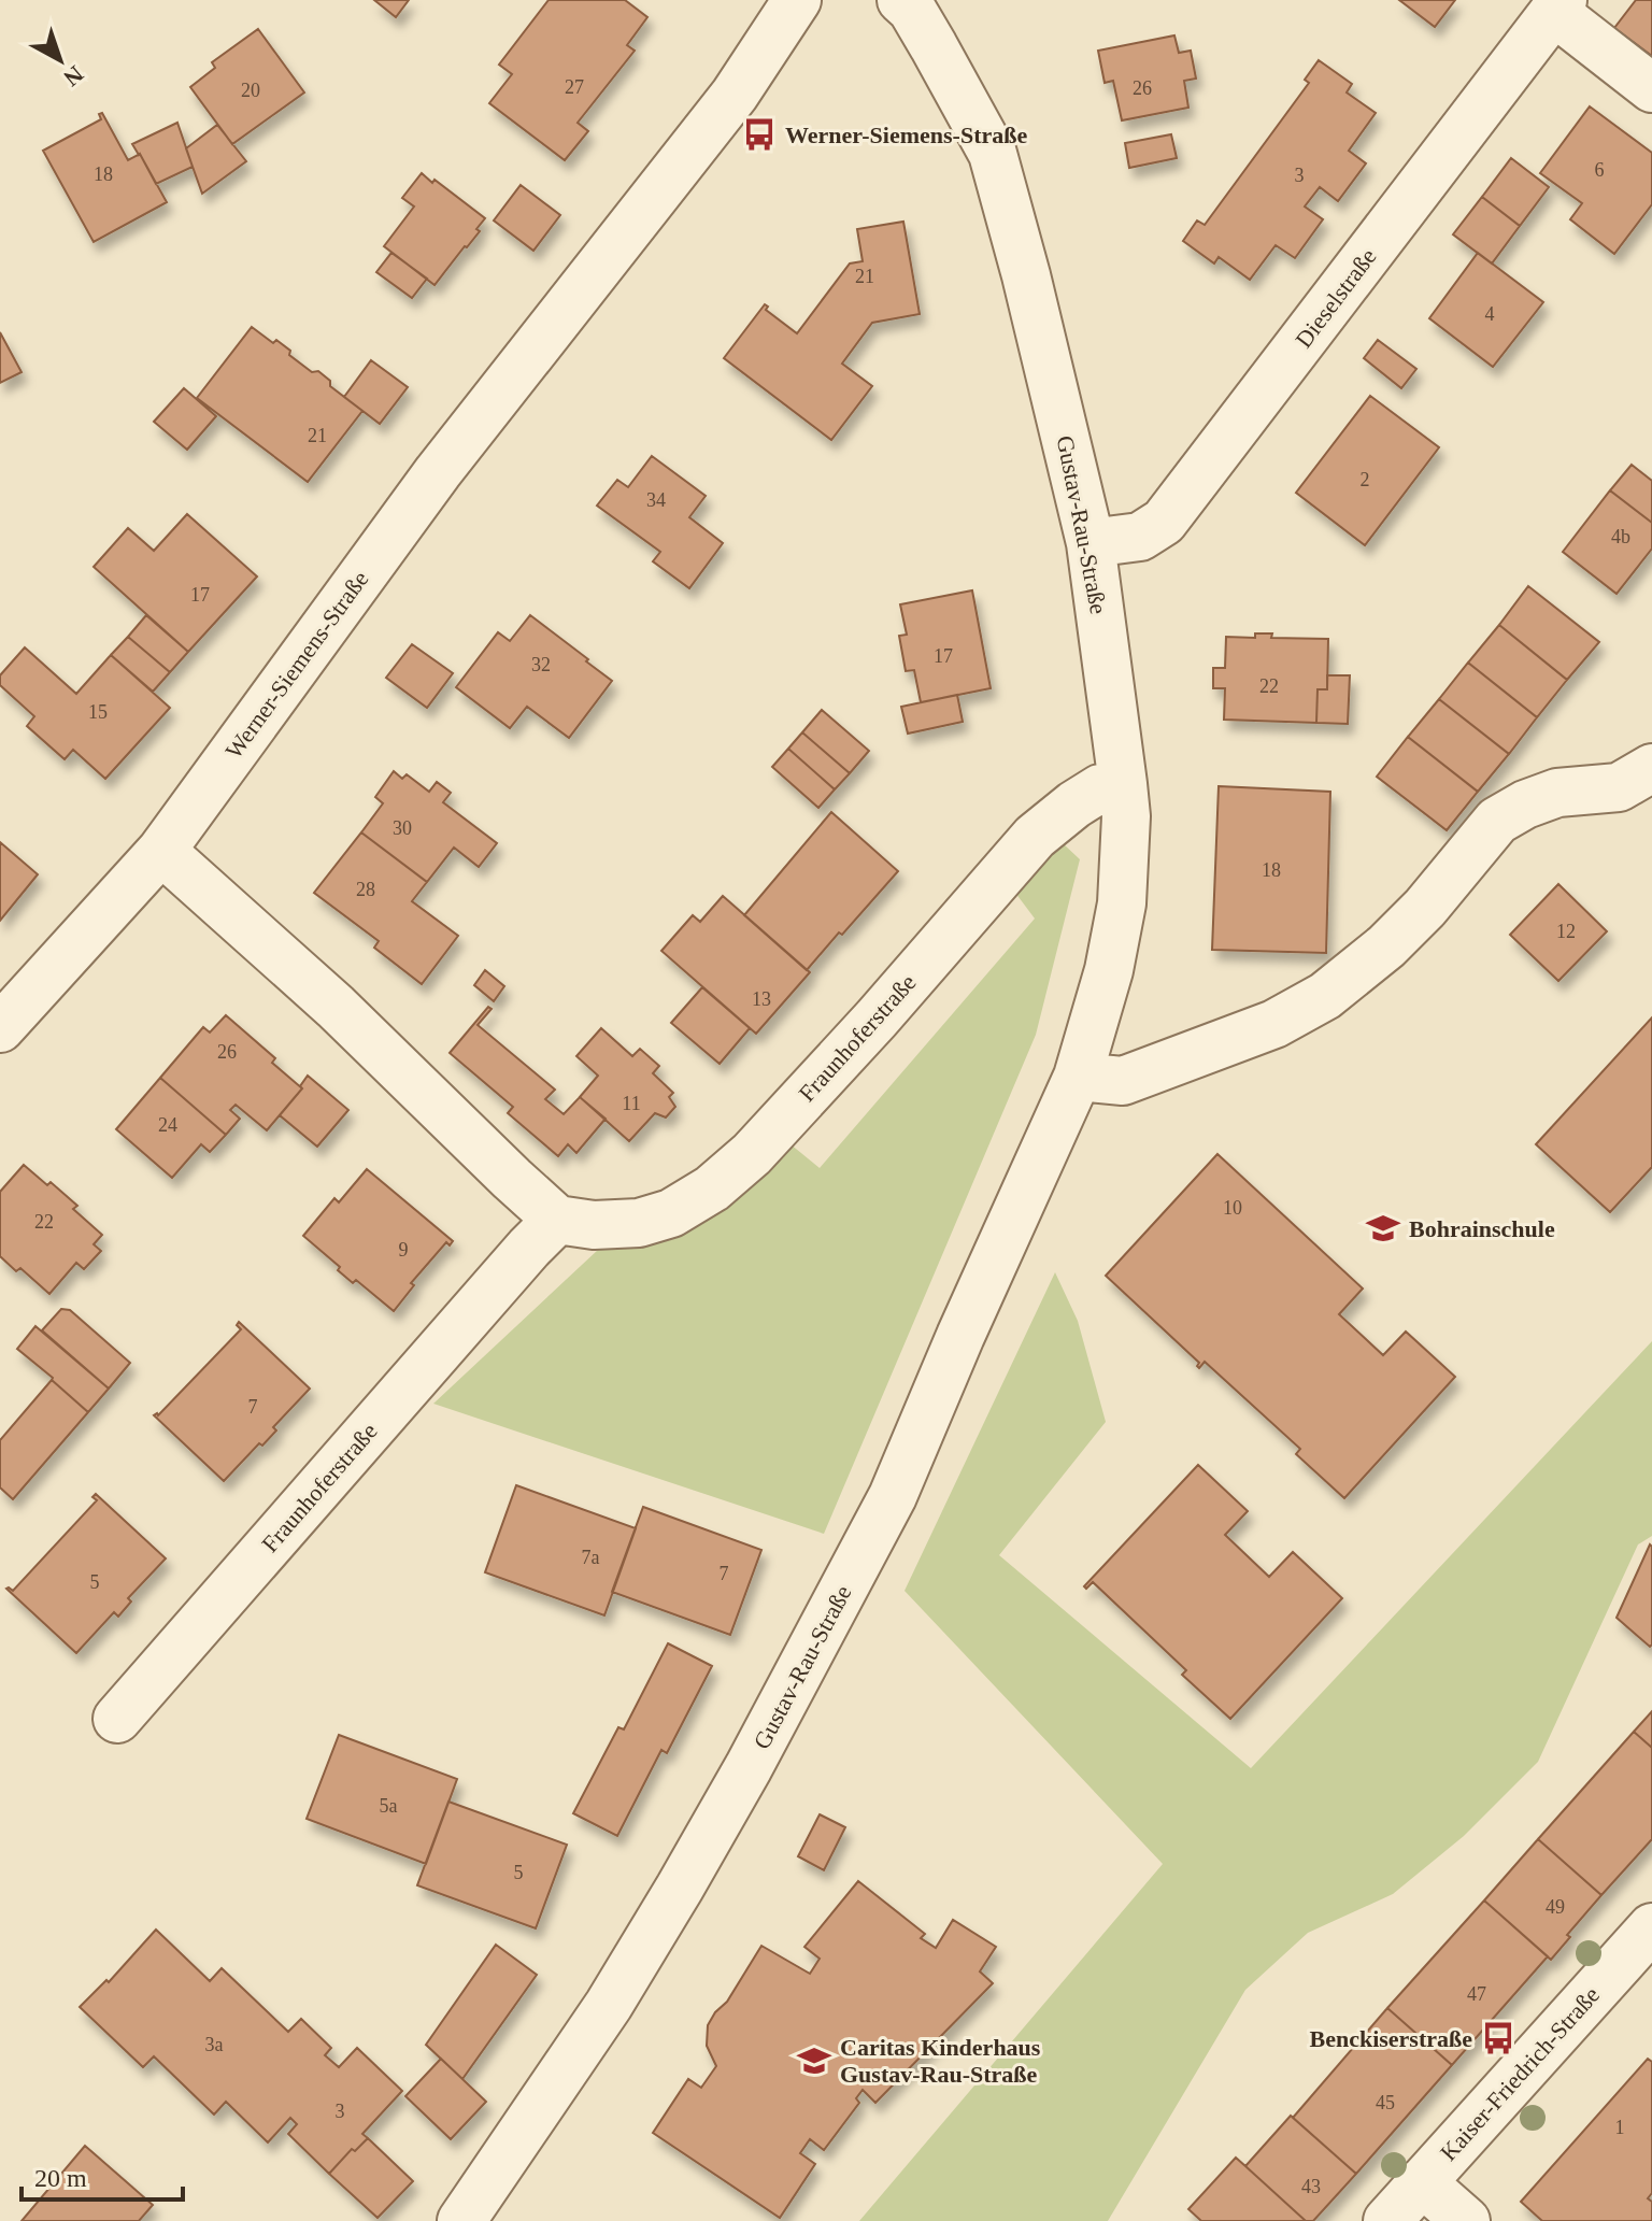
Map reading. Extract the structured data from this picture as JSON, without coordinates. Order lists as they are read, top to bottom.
{
  "streets": {
    "street": [
      "Dieselstraße",
      "Gustav-Rau-Straße",
      "Werner-Siemens-Straße",
      "Fraunhoferstraße",
      "Kaiser-Friedrich-Straße"
    ]
  },
  "crossings": [
    ["Dieselstraße", "Gustav-Rau-Straße"],
    ["Gustav-Rau-Straße", "Fraunhoferstraße"]
  ],
  "places": {
    "bus stop": ["Werner-Siemens-Straße", "Benckiserstraße"],
    "school or university": ["Bohrainschule", "Caritas Kinderhaus Gustav-Rau-Straße"]
  },
  "house_numbers": [
    "27",
    "26",
    "20",
    "6",
    "18",
    "3",
    "21",
    "4",
    "21",
    "2",
    "34",
    "4b",
    "17",
    "17",
    "32",
    "22",
    "15",
    "30",
    "18",
    "28",
    "12",
    "13",
    "26",
    "11",
    "24",
    "10",
    "22",
    "9",
    "7",
    "7a",
    "7",
    "5",
    "5a",
    "5",
    "49",
    "47",
    "3a",
    "45",
    "3",
    "1",
    "43"
  ],
  "scale_bar": "20 m",
  "north": "bottom right"
}
